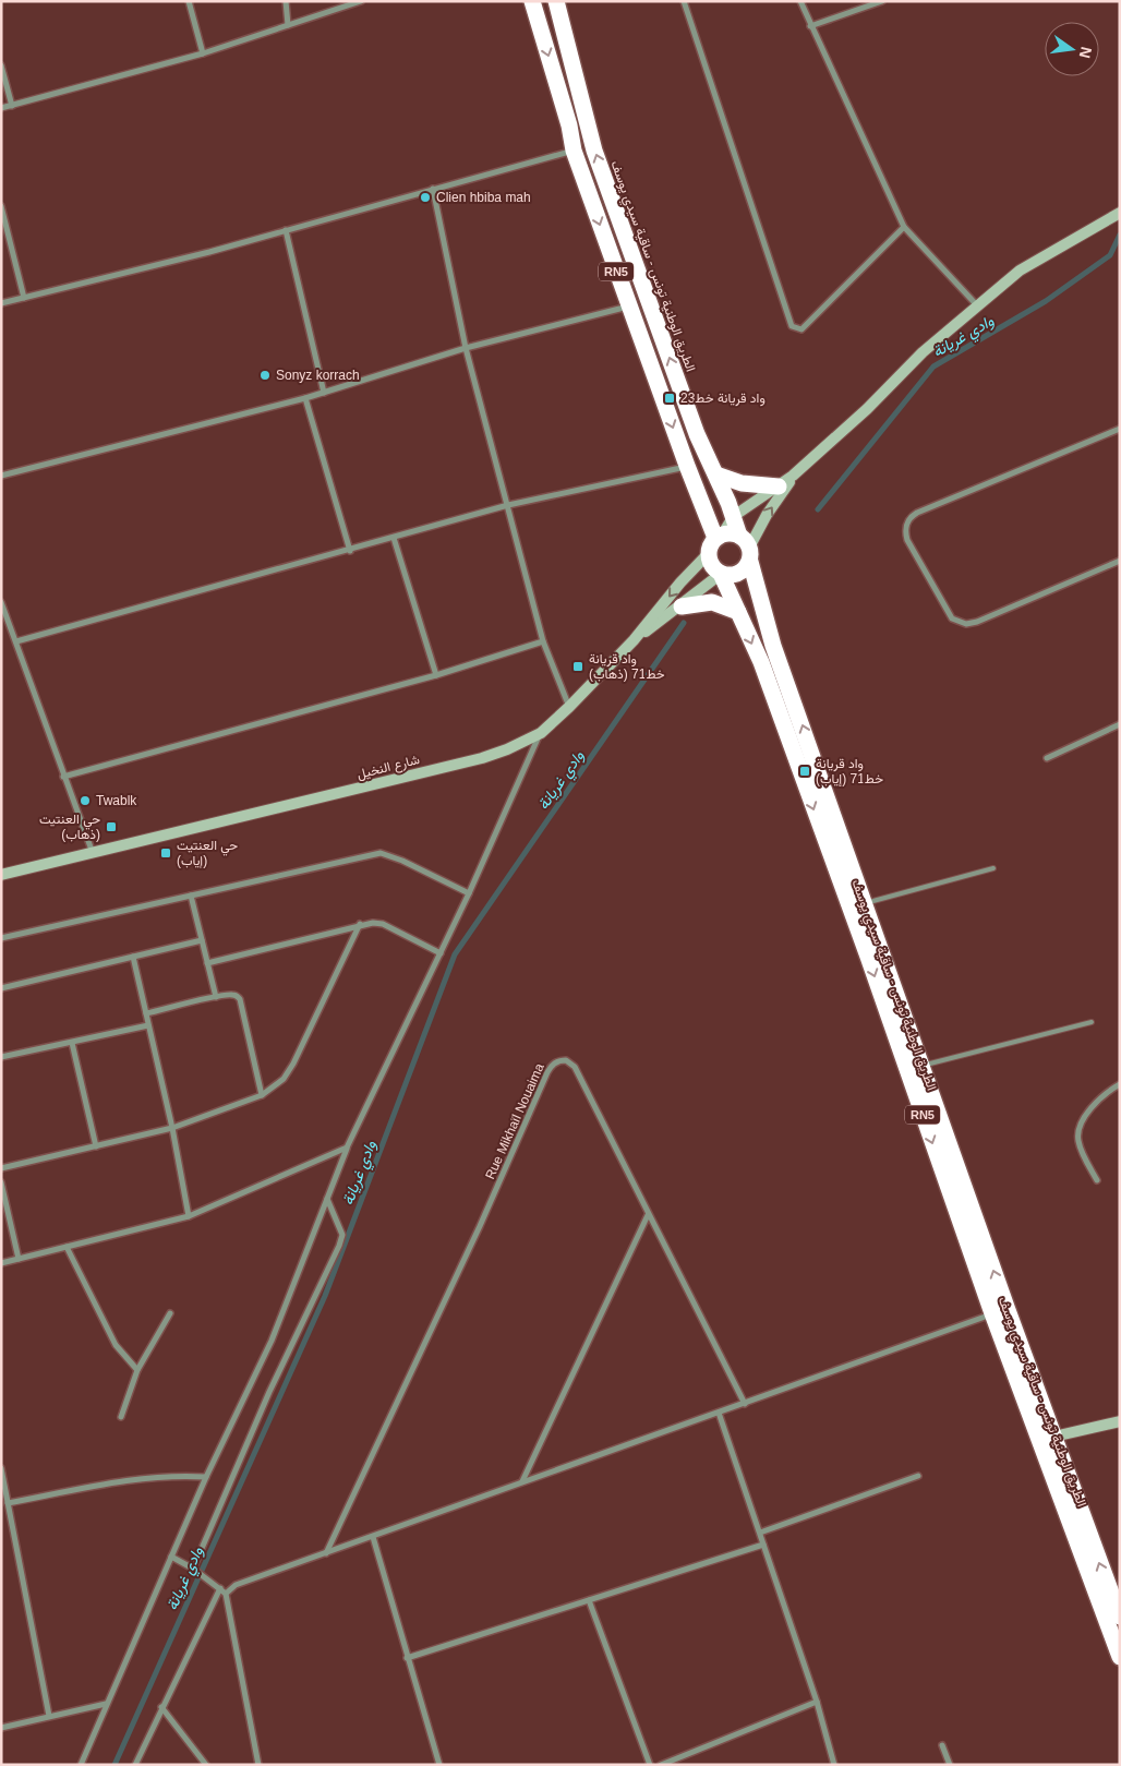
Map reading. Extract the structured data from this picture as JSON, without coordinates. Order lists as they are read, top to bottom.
{
  "streets": {
    "highway": ["الطريق الوطنية تونس - ساقية سيدي يوسف", "RN5"],
    "main road": ["شارع النخيل"],
    "street": ["Rue Mikhaïl Nouaima"]
  },
  "crossings": [
    ["الطريق الوطنية تونس - ساقية سيدي يوسف", "RN5"],
    ["RN5", "شارع النخيل"]
  ],
  "water": ["وادي غريانة"],
  "places": {
    "other": ["Clien hbiba mah", "Sonyz korrach", "Twablk"],
    "transit": [
      "واد قريانة خط23",
      "واد قريانة خط71 (ذهاب)",
      "واد قريانة خط71 (إياب)",
      "حي العنتيت (ذهاب)",
      "حي العنتيت (إياب)"
    ]
  },
  "north": "right"
}
